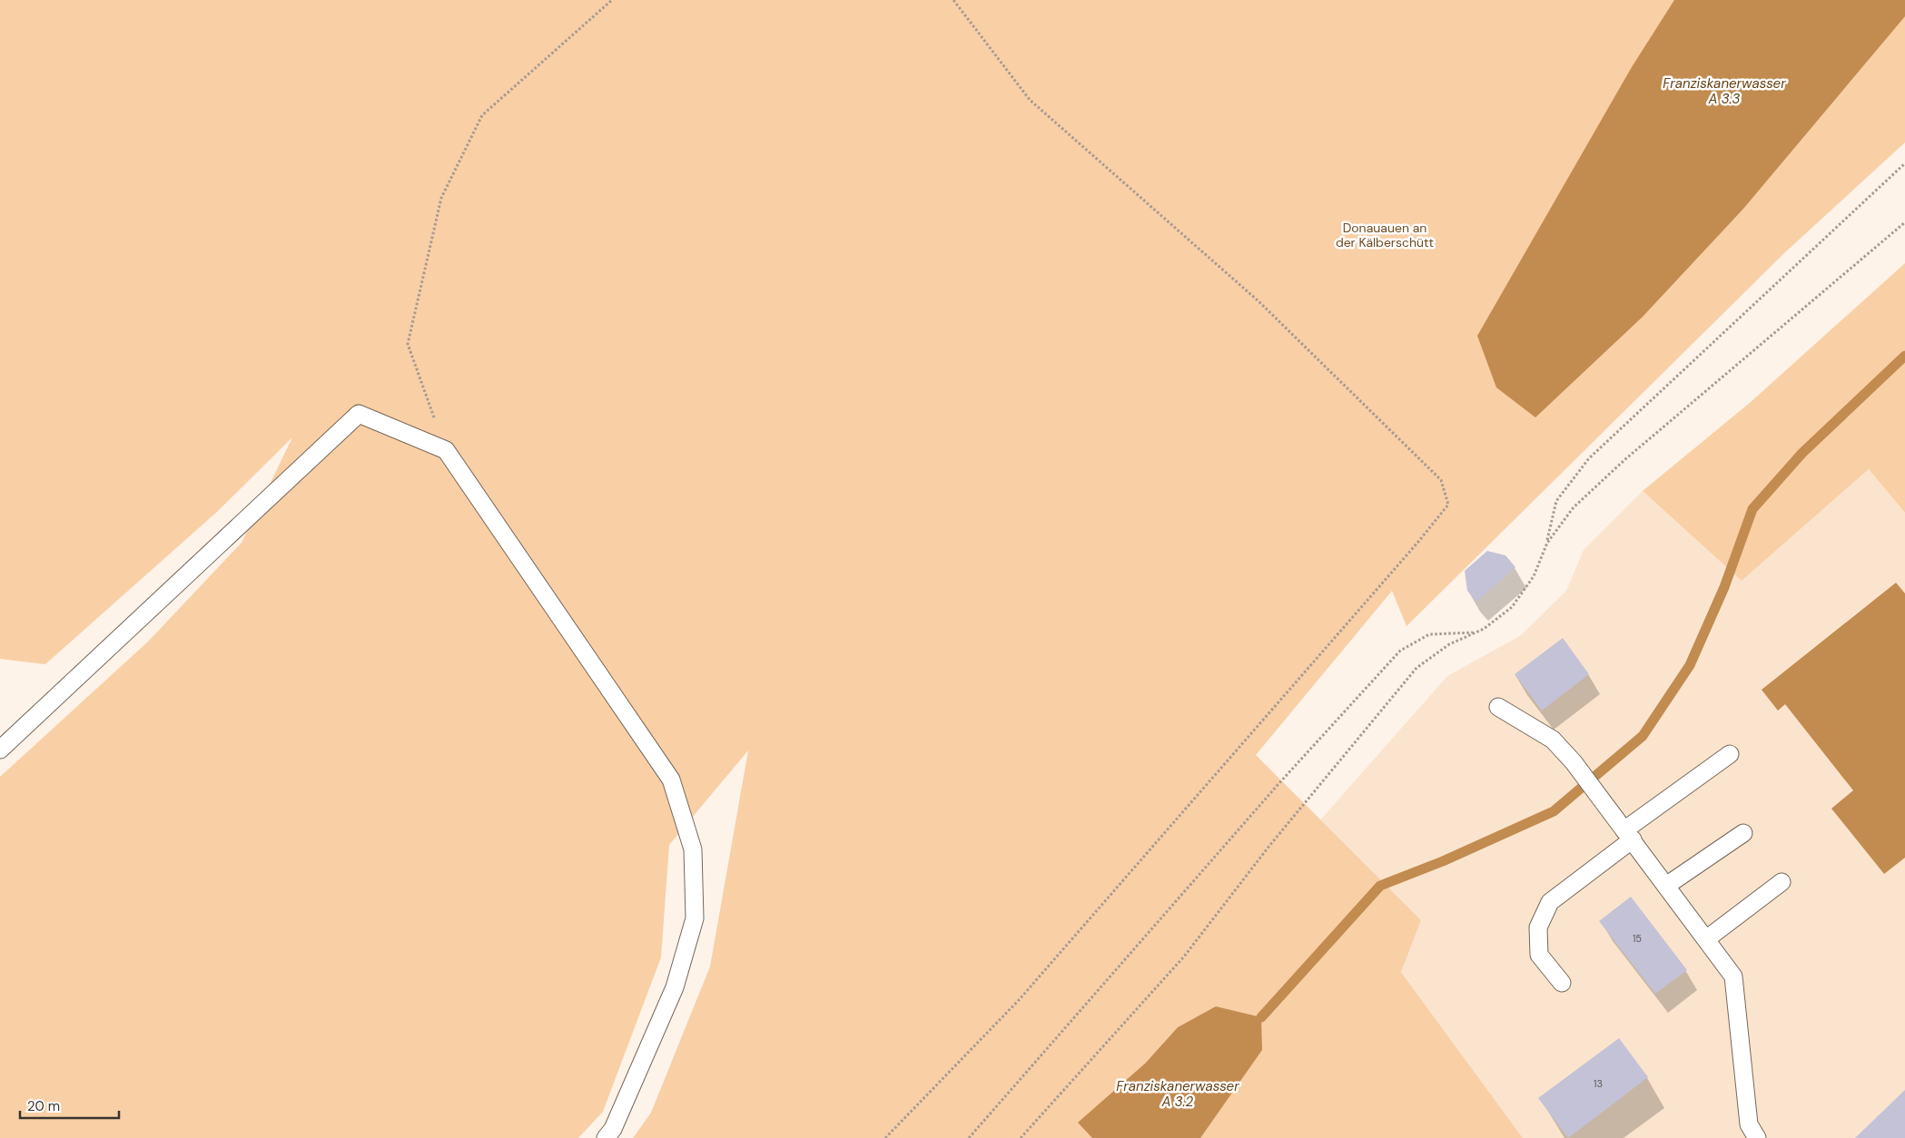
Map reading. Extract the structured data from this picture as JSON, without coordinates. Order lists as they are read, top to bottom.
{
  "water": ["Franziskanerwasser A 3.3", "Franziskanerwasser A 3.2"],
  "parks": ["Donauauen an der Kälberschütt"],
  "house_numbers": ["15", "13"],
  "scale_bar": "20 m"
}
